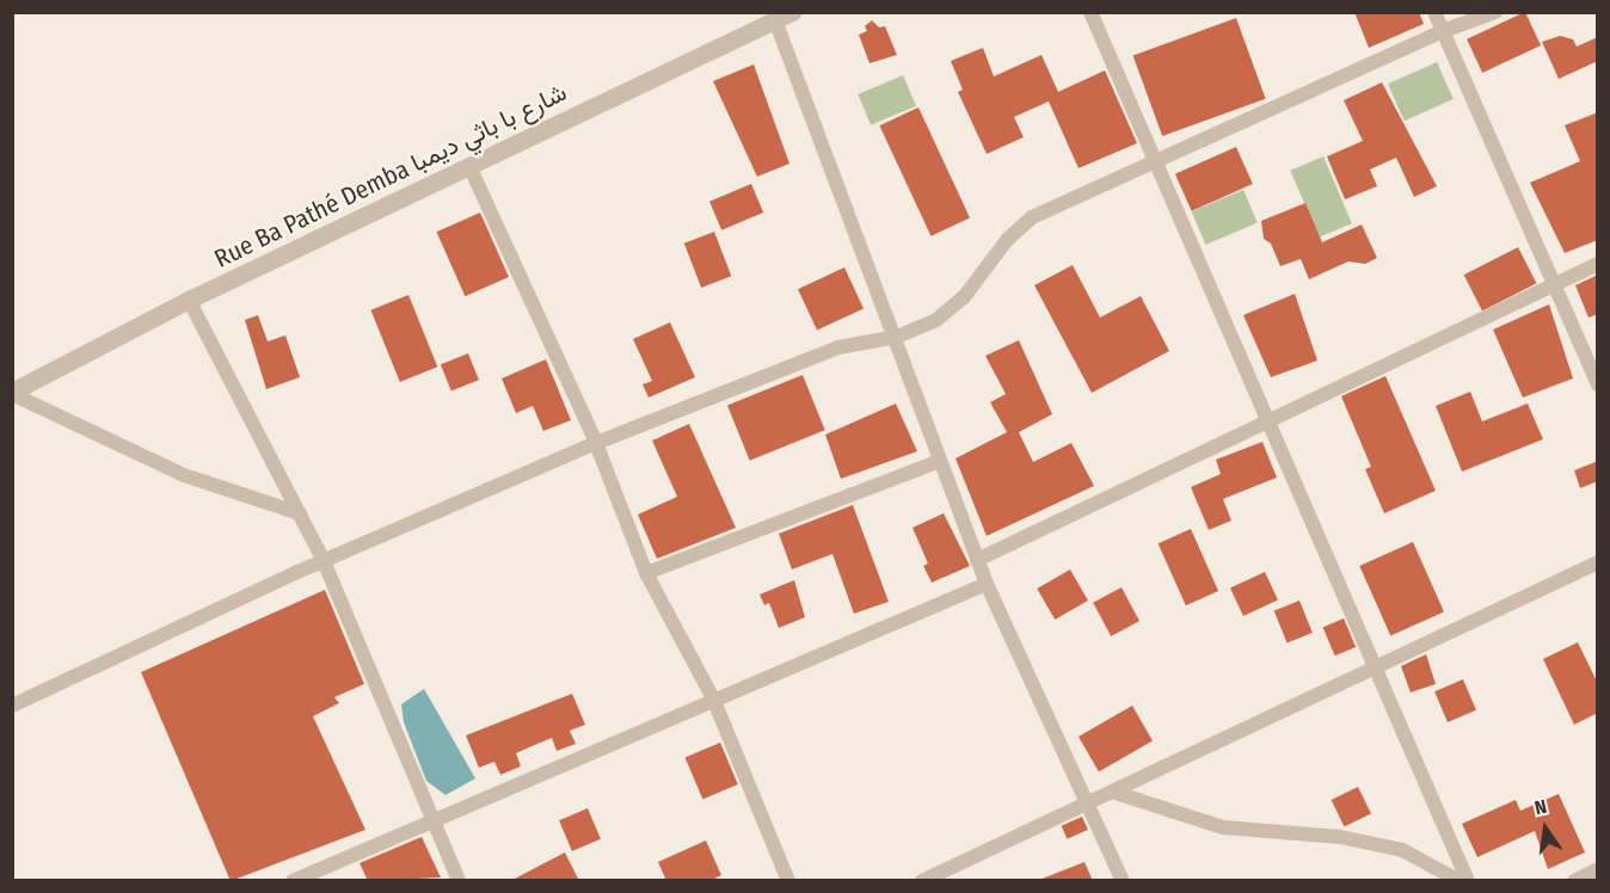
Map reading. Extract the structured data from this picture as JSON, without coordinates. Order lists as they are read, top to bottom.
{
  "streets": {
    "street": ["Rue Ba Pathé Demba شارع با باثي ديمبا"]
  },
  "north": "top"
}
